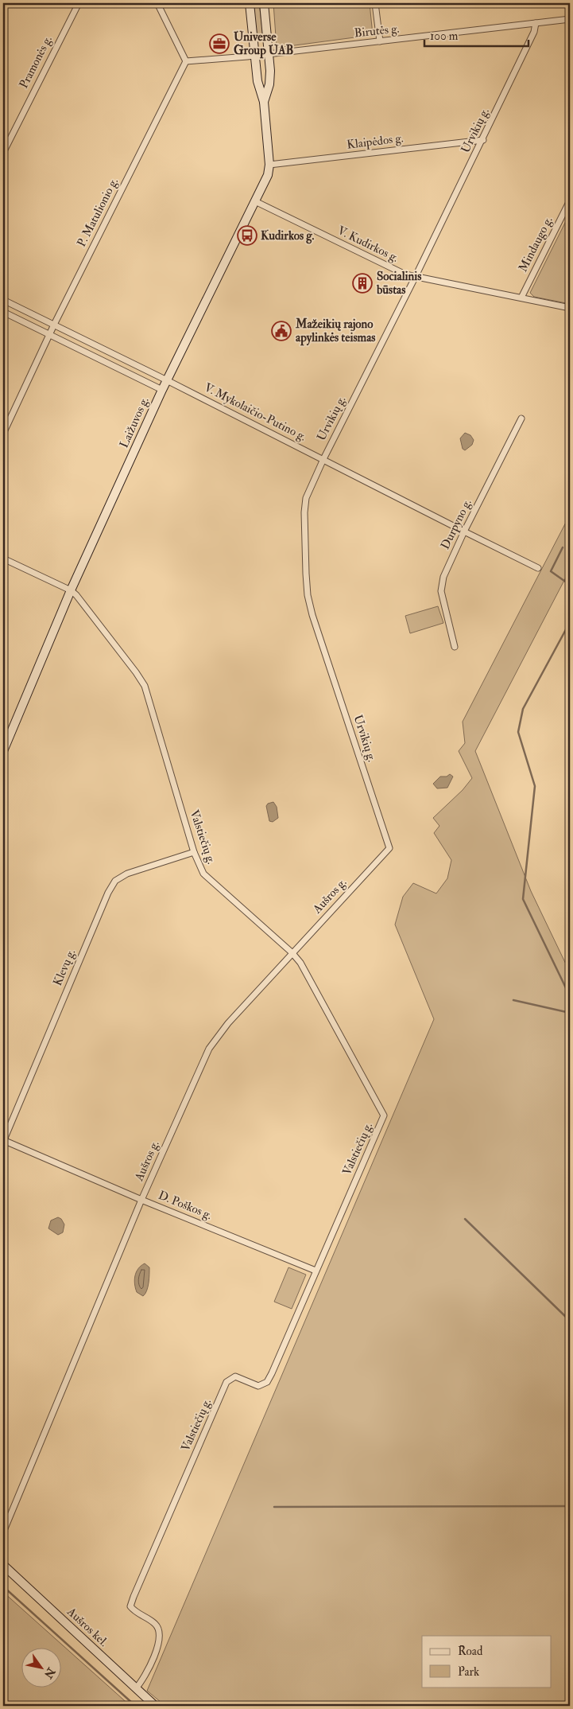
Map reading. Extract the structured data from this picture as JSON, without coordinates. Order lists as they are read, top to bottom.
{
  "streets": {
    "main road": ["Laižuvos g.", "Aušros kel."],
    "street": [
      "Birutės g.",
      "Pramonės g.",
      "Urvikių g.",
      "Klaipėdos g.",
      "P. Matulionio g.",
      "V. Kudirkos g.",
      "Mindaugo g.",
      "V. Mykolaičio-Putino g.",
      "Durpyno g.",
      "Valstiečių g.",
      "Aušros g.",
      "Klevų g.",
      "D. Poškos g."
    ]
  },
  "crossings": [
    ["Birutės g.", "Urvikių g."],
    ["Birutės g.", "P. Matulionio g."],
    ["Urvikių g.", "Klaipėdos g."],
    ["Urvikių g.", "V. Kudirkos g."],
    ["Urvikių g.", "V. Mykolaičio-Putino g."],
    ["Urvikių g.", "Aušros g."],
    ["Klaipėdos g.", "Laižuvos g."],
    ["P. Matulionio g.", "V. Mykolaičio-Putino g."],
    ["V. Kudirkos g.", "Mindaugo g."],
    ["V. Kudirkos g.", "Laižuvos g."],
    ["V. Mykolaičio-Putino g.", "Laižuvos g."],
    ["V. Mykolaičio-Putino g.", "Durpyno g."],
    ["Laižuvos g.", "Valstiečių g."],
    ["Valstiečių g.", "Aušros g."],
    ["Valstiečių g.", "Klevų g."],
    ["Valstiečių g.", "D. Poškos g."],
    ["Valstiečių g.", "Aušros kel."],
    ["Aušros g.", "D. Poškos g."],
    ["Klevų g.", "D. Poškos g."]
  ],
  "places": {
    "office": ["Universe Group UAB"],
    "bus stop": ["Kudirkos g."],
    "building": ["Socialinis būstas"],
    "public building": ["Mažeikių rajono apylinkės teismas"]
  },
  "legend": ["Road", "Park"],
  "scale_bar": "100 m",
  "north": "bottom right"
}
